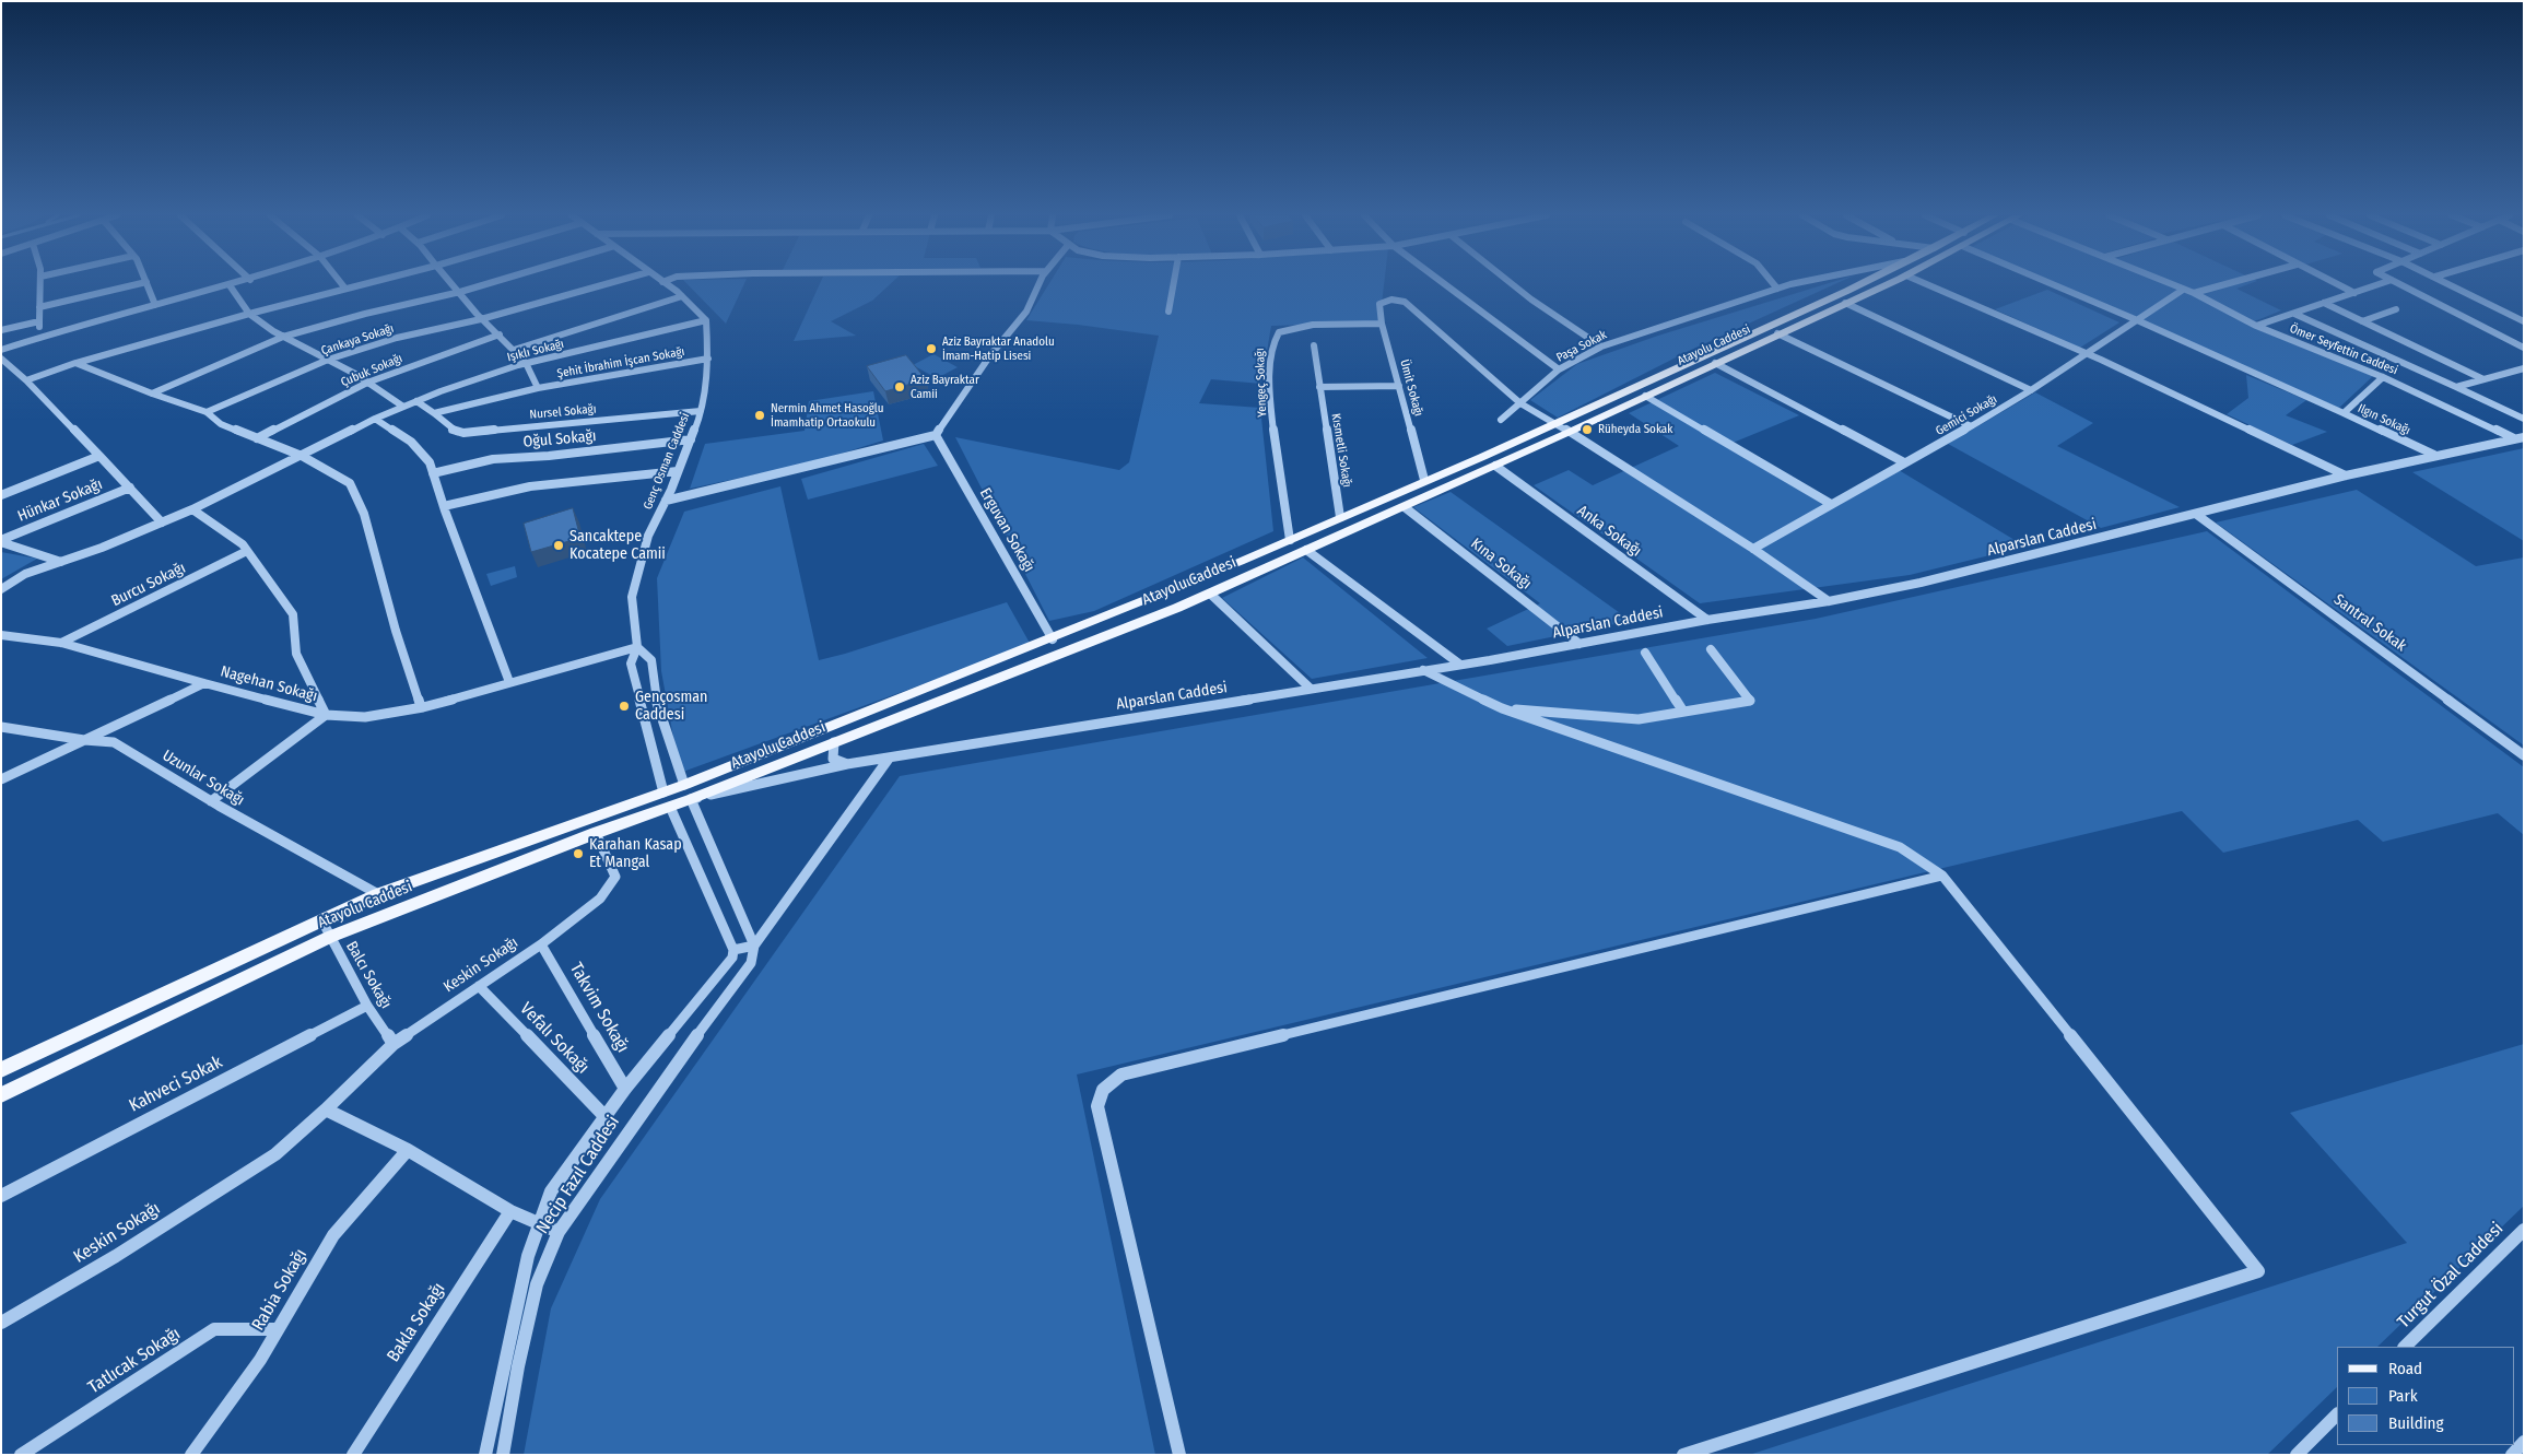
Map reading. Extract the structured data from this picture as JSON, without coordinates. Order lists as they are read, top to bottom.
{
  "streets": {
    "main road": ["Atayolu Caddesi"],
    "street": [
      "Çankaya Sokağı",
      "Paşa Sokak",
      "Ömer Seyfettin Caddesi",
      "Işıklı Sokağı",
      "Şehit İbrahim İşcan Sokağı",
      "Çubuk Sokağı",
      "Yengeç Sokağı",
      "Ümit Sokağı",
      "Nursel Sokağı",
      "Gemici Sokağı",
      "Ilgın Sokağı",
      "Oğul Sokağı",
      "Kısmetli Sokağı",
      "Genç Osman Caddesi",
      "Hünkar Sokağı",
      "Erguvan Sokağı",
      "Anka Sokağı",
      "Alparslan Caddesi",
      "Kına Sokağı",
      "Burcu Sokağı",
      "Santral Sokak",
      "Nagehan Sokağı",
      "Uzunlar Sokağı",
      "Keskin Sokağı",
      "Balcı Sokağı",
      "Takvim Sokağı",
      "Vefalı Sokağı",
      "Kahveci Sokak",
      "Necip Fazıl Caddesi",
      "Turgut Özal Caddesi",
      "Rabia Sokağı",
      "Bakla Sokağı",
      "Tatlıcak Sokağı"
    ]
  },
  "crossings": [
    ["Atayolu Caddesi", "Yengeç Sokağı"],
    ["Atayolu Caddesi", "Ümit Sokağı"],
    ["Atayolu Caddesi", "Kısmetli Sokağı"],
    ["Atayolu Caddesi", "Genç Osman Caddesi"],
    ["Atayolu Caddesi", "Erguvan Sokağı"],
    ["Atayolu Caddesi", "Anka Sokağı"],
    ["Atayolu Caddesi", "Alparslan Caddesi"],
    ["Atayolu Caddesi", "Kına Sokağı"],
    ["Atayolu Caddesi", "Uzunlar Sokağı"],
    ["Atayolu Caddesi", "Keskin Sokağı"],
    ["Atayolu Caddesi", "Balcı Sokağı"],
    ["Paşa Sokak", "Ümit Sokağı"],
    ["Ömer Seyfettin Caddesi", "Gemici Sokağı"],
    ["Ömer Seyfettin Caddesi", "Ilgın Sokağı"],
    ["Ömer Seyfettin Caddesi", "Alparslan Caddesi"],
    ["Işıklı Sokağı", "Genç Osman Caddesi"],
    ["Şehit İbrahim İşcan Sokağı", "Nursel Sokağı"],
    ["Şehit İbrahim İşcan Sokağı", "Genç Osman Caddesi"],
    ["Yengeç Sokağı", "Ümit Sokağı"],
    ["Nursel Sokağı", "Genç Osman Caddesi"],
    ["Ilgın Sokağı", "Alparslan Caddesi"],
    ["Oğul Sokağı", "Genç Osman Caddesi"],
    ["Genç Osman Caddesi", "Nagehan Sokağı"],
    ["Anka Sokağı", "Alparslan Caddesi"],
    ["Alparslan Caddesi", "Kına Sokağı"],
    ["Alparslan Caddesi", "Santral Sokak"],
    ["Alparslan Caddesi", "Necip Fazıl Caddesi"],
    ["Burcu Sokağı", "Nagehan Sokağı"],
    ["Keskin Sokağı", "Balcı Sokağı"],
    ["Keskin Sokağı", "Takvim Sokağı"],
    ["Keskin Sokağı", "Vefalı Sokağı"],
    ["Balcı Sokağı", "Kahveci Sokak"],
    ["Takvim Sokağı", "Necip Fazıl Caddesi"],
    ["Vefalı Sokağı", "Necip Fazıl Caddesi"],
    ["Rabia Sokağı", "Tatlıcak Sokağı"]
  ],
  "places": [
    "Aziz Bayraktar Anadolu İmam-Hatip Lisesi",
    "Aziz Bayraktar Camii",
    "Nermin Ahmet Hasoğlu İmamhatip Ortaokulu",
    "Rüheyda Sokak",
    "Sancaktepe Kocatepe Camii",
    "Gençosman Caddesi",
    "Karahan Kasap Et Mangal"
  ],
  "legend": ["Road", "Park", "Building"]
}
